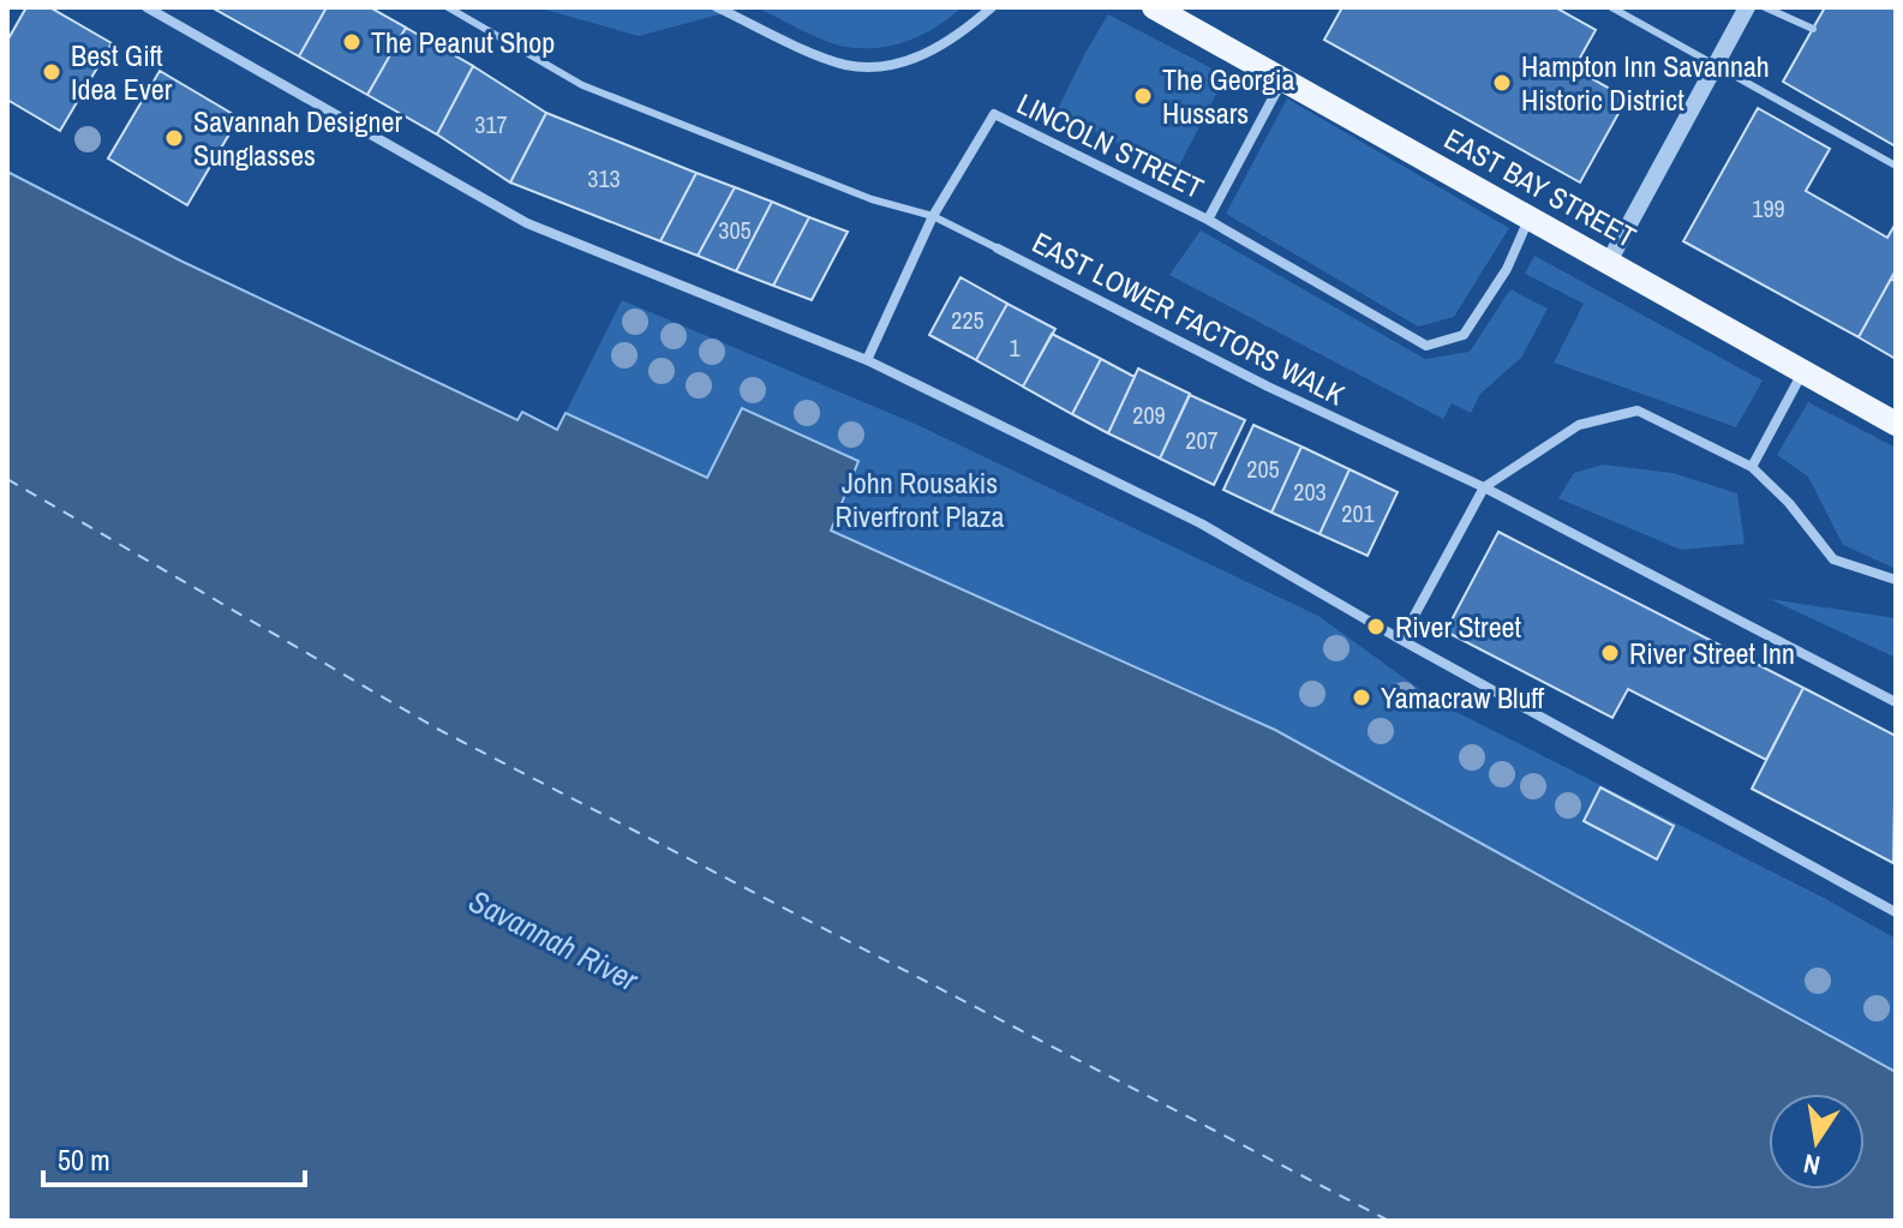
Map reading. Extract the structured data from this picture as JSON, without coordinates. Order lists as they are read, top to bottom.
{
  "streets": {
    "main road": ["EAST BAY STREET"],
    "street": ["LINCOLN STREET", "EAST LOWER FACTORS WALK"]
  },
  "crossings": [
    ["LINCOLN STREET", "EAST BAY STREET"],
    ["LINCOLN STREET", "EAST LOWER FACTORS WALK"]
  ],
  "water": ["Savannah River"],
  "parks": ["John Rousakis Riverfront Plaza"],
  "places": [
    "The Peanut Shop",
    "Best Gift Idea Ever",
    "Hampton Inn Savannah Historic District",
    "The Georgia Hussars",
    "Savannah Designer Sunglasses",
    "River Street",
    "River Street Inn",
    "Yamacraw Bluff"
  ],
  "house_numbers": [
    "317",
    "313",
    "199",
    "305",
    "225",
    "1",
    "209",
    "207",
    "205",
    "203",
    "201"
  ],
  "scale_bar": "50 m",
  "north": "bottom"
}
